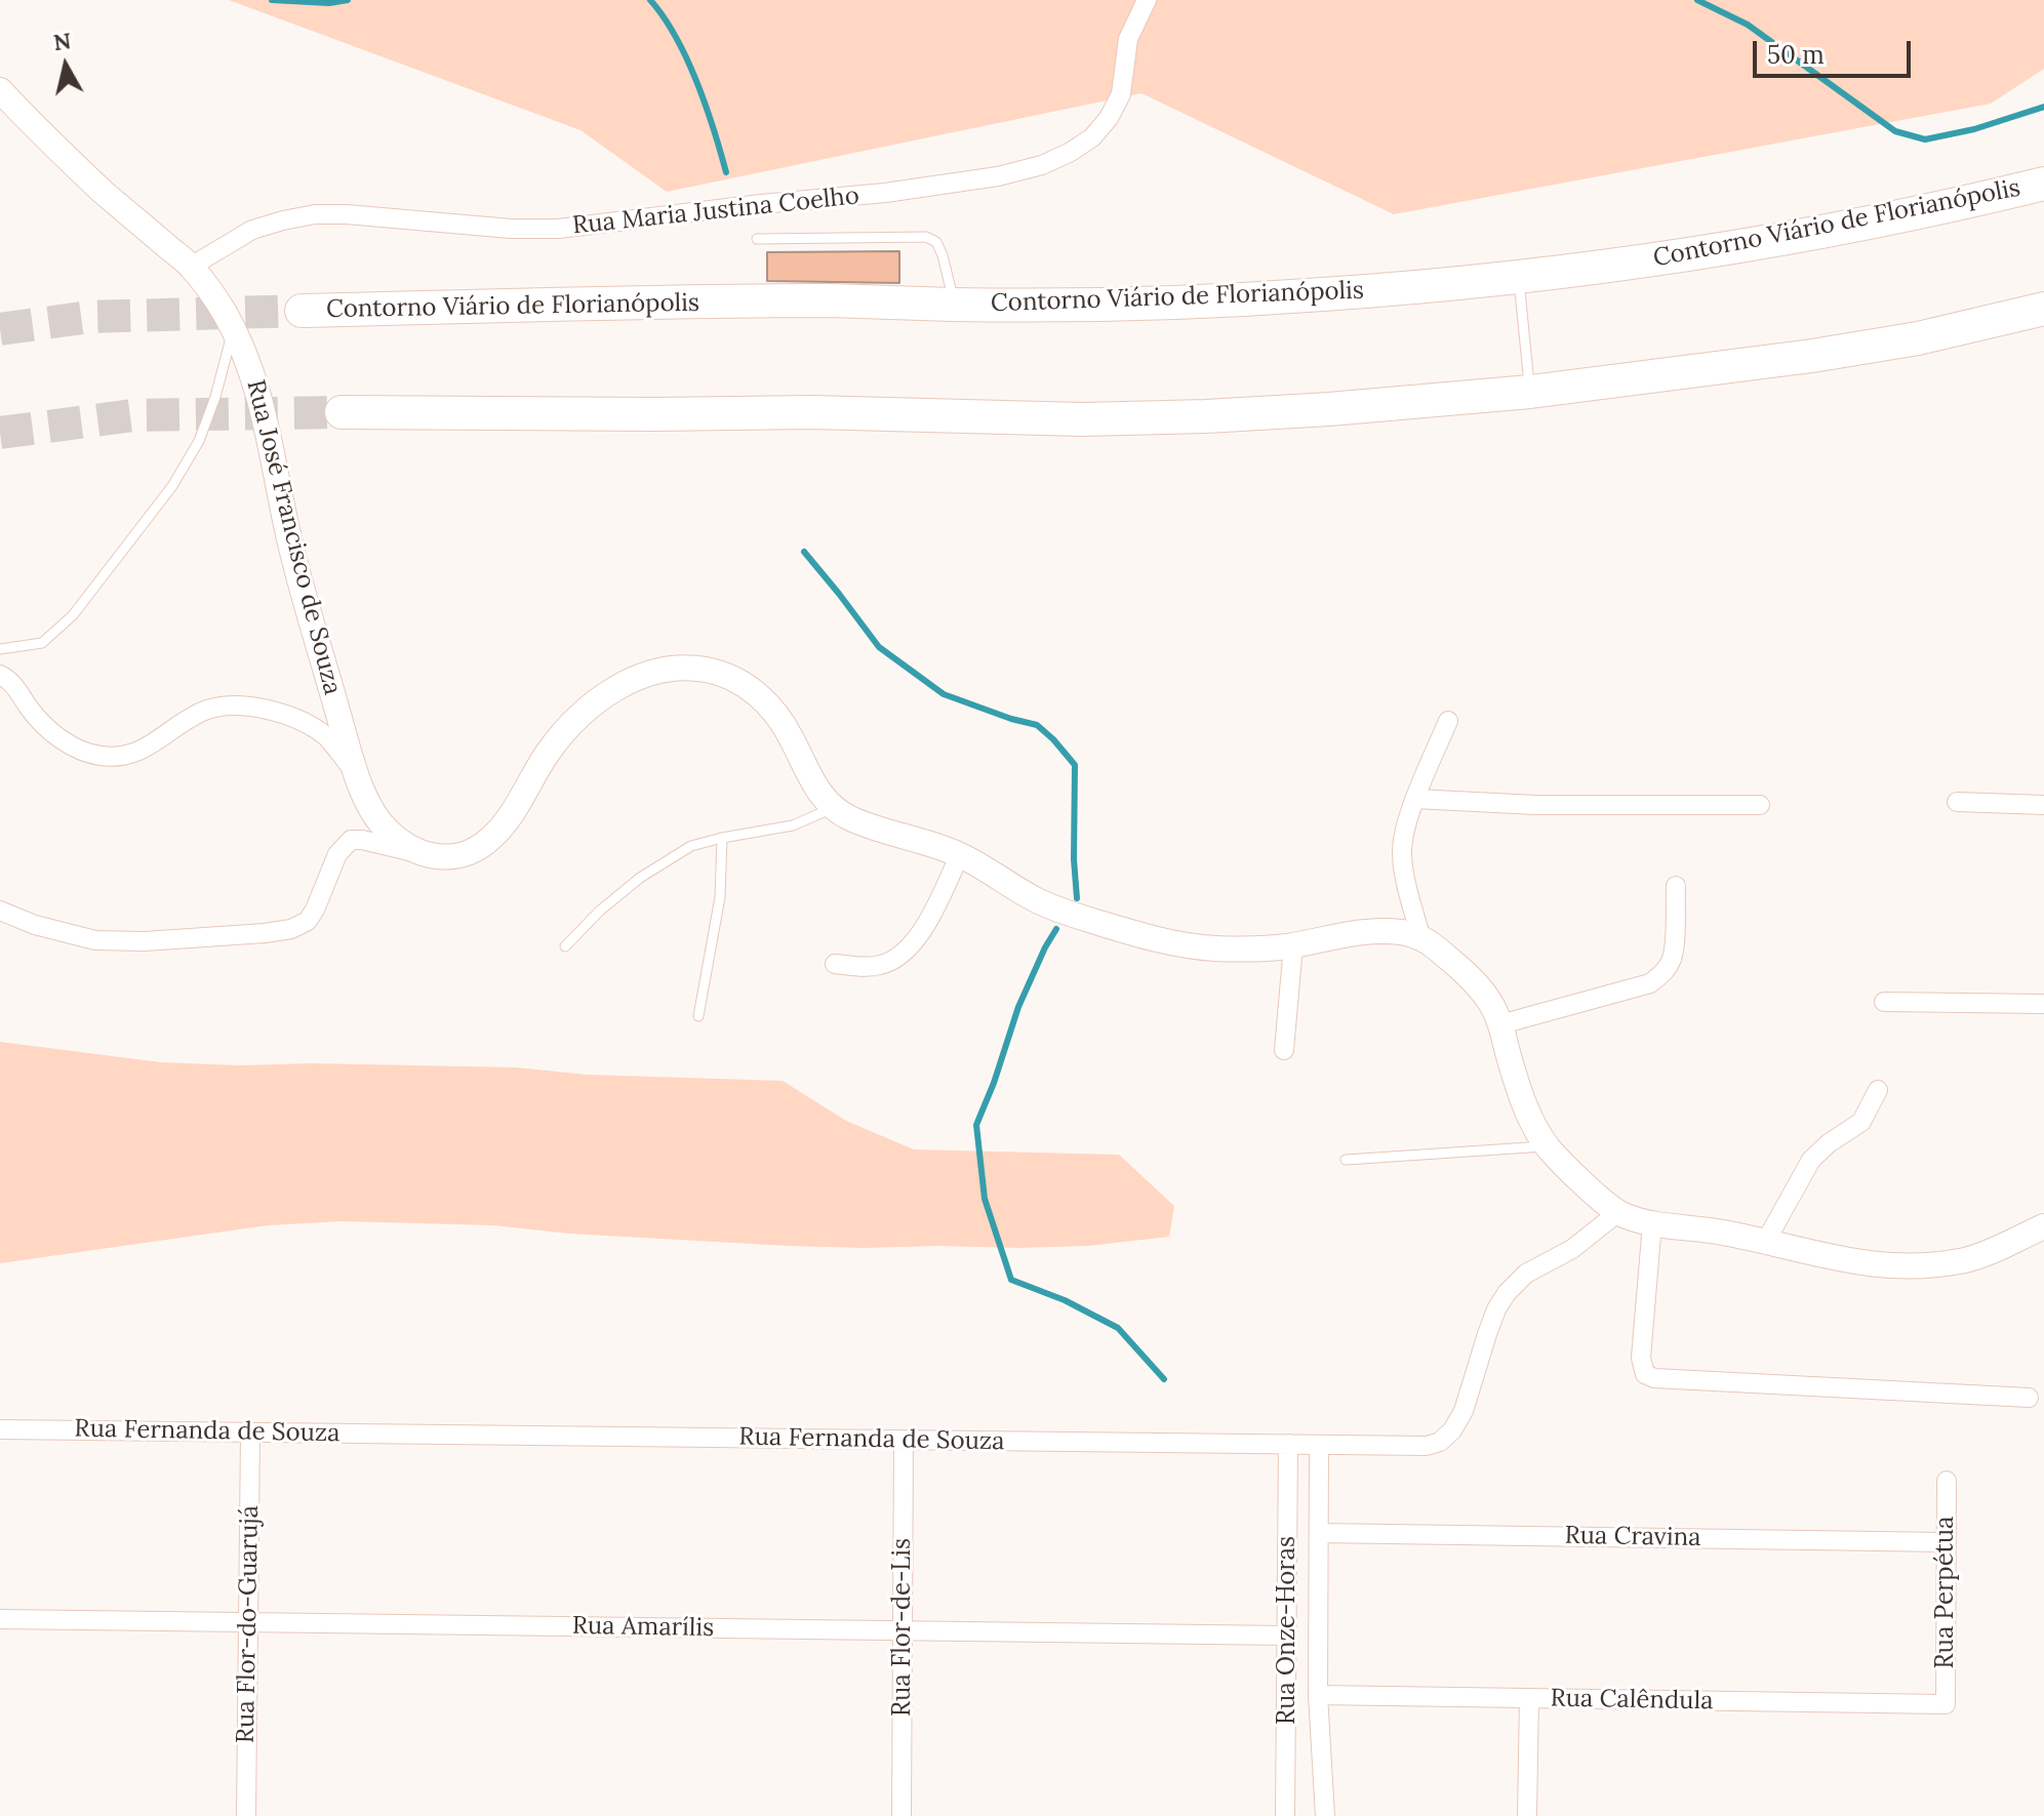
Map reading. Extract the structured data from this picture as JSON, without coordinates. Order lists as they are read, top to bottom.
{
  "streets": {
    "highway": ["Contorno Viário de Florianópolis"],
    "street": [
      "Rua Maria Justina Coelho",
      "Rua José Francisco de Souza",
      "Rua Fernanda de Souza",
      "Rua Cravina",
      "Rua Perpétua",
      "Rua Flor-do-Guarujá",
      "Rua Amarílis",
      "Rua Flor-de-Lis",
      "Rua Onze-Horas",
      "Rua Calêndula"
    ]
  },
  "crossings": [
    ["Rua Maria Justina Coelho", "Rua José Francisco de Souza"],
    ["Rua Fernanda de Souza", "Rua Flor-do-Guarujá"],
    ["Rua Fernanda de Souza", "Rua Flor-de-Lis"],
    ["Rua Fernanda de Souza", "Rua Onze-Horas"],
    ["Rua Cravina", "Rua Perpétua"],
    ["Rua Cravina", "Rua Onze-Horas"],
    ["Rua Perpétua", "Rua Calêndula"],
    ["Rua Flor-do-Guarujá", "Rua Amarílis"],
    ["Rua Amarílis", "Rua Flor-de-Lis"],
    ["Rua Amarílis", "Rua Onze-Horas"],
    ["Rua Onze-Horas", "Rua Calêndula"]
  ],
  "scale_bar": "50 m",
  "north": "top"
}
